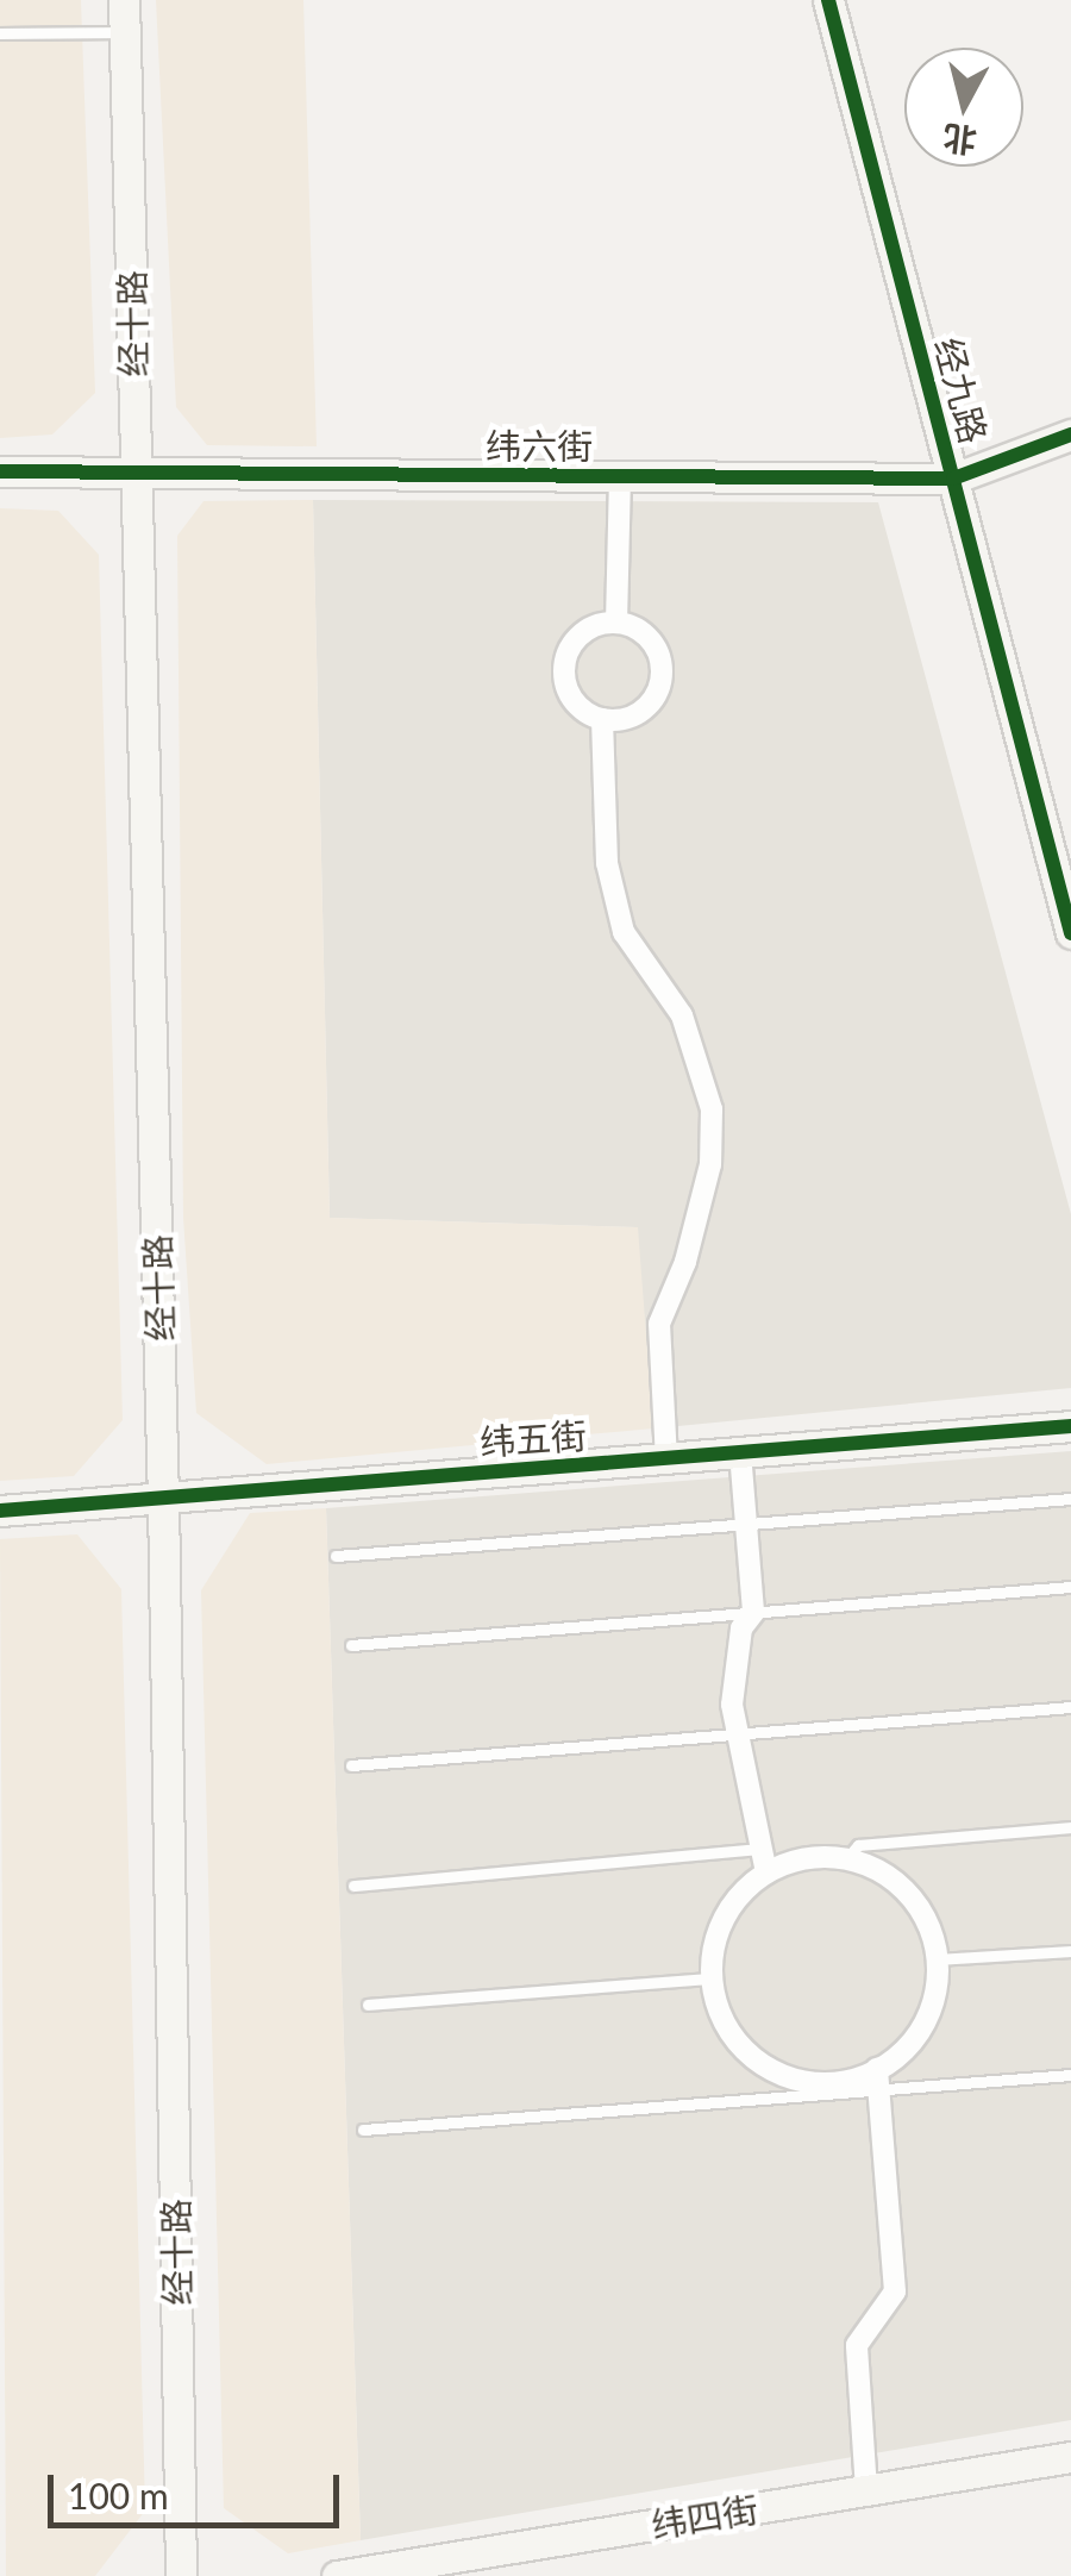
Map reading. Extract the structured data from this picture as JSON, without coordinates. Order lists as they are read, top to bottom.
{
  "streets": {
    "street": [
      "经十路",
      "经九路",
      "纬六街",
      "纬五街",
      "纬四街"
    ]
  },
  "crossings": [
    ["经十路", "纬六街"],
    ["经十路", "纬五街"],
    ["经九路", "纬六街"]
  ],
  "scale_bar": "100 m",
  "north": "bottom"
}
